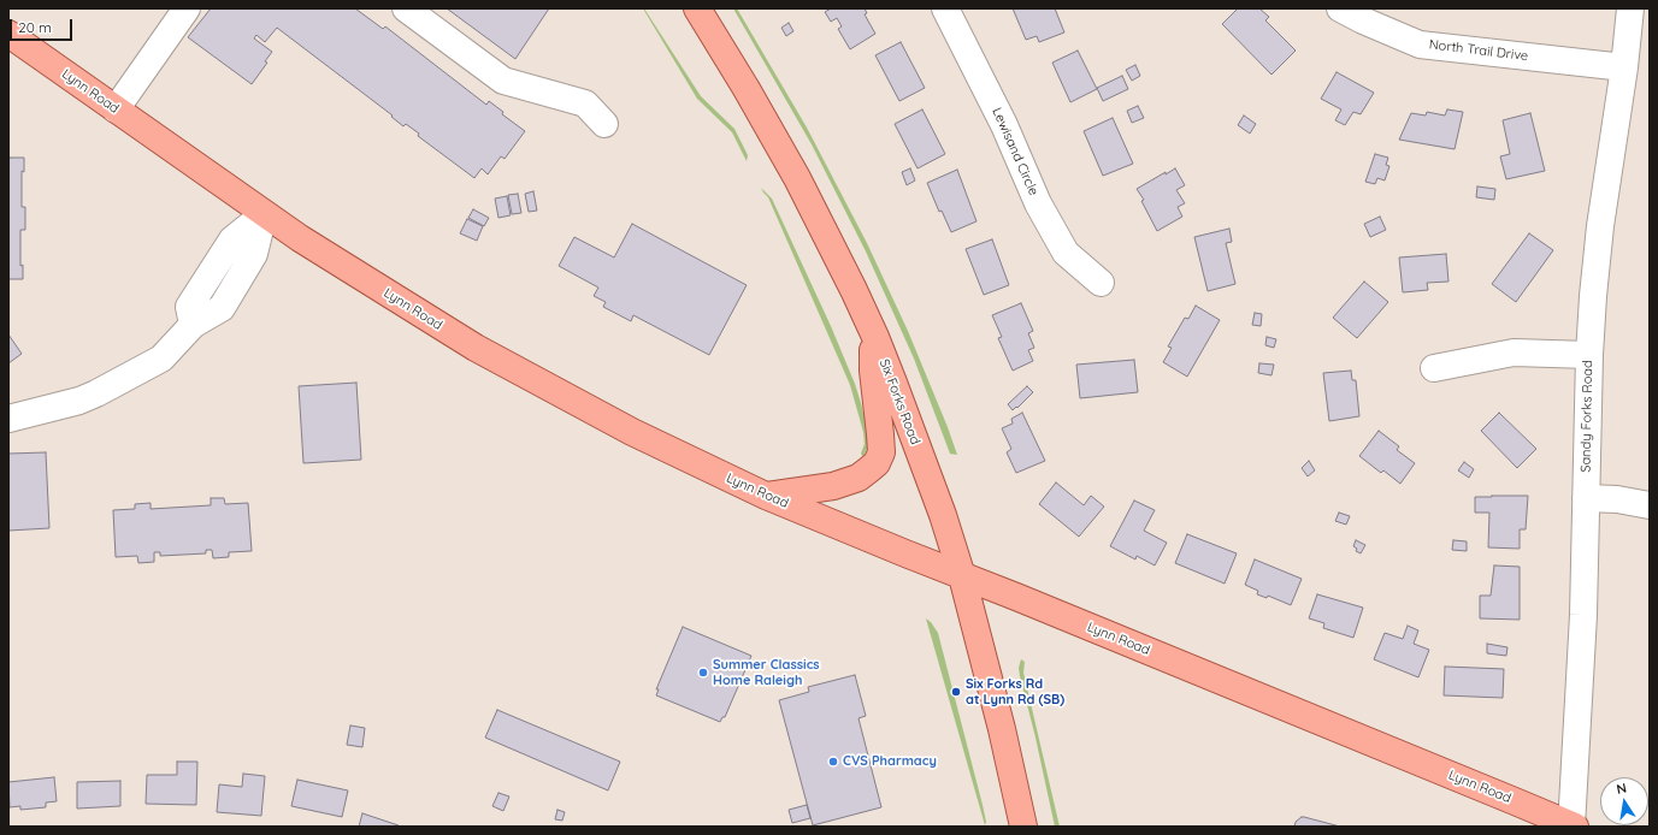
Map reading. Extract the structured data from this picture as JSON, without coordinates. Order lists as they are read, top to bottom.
{
  "streets": {
    "main road": ["Lynn Road", "Six Forks Road"],
    "street": ["North Trail Drive", "Lewisand Circle", "Sandy Forks Road"]
  },
  "crossings": [
    ["North Trail Drive", "Sandy Forks Road"],
    ["Lynn Road", "Six Forks Road"],
    ["Lynn Road", "Sandy Forks Road"]
  ],
  "places": ["Summer Classics Home Raleigh", "Six Forks Rd at Lynn Rd (SB)", "CVS Pharmacy"],
  "scale_bar": "20 m",
  "north": "top"
}
